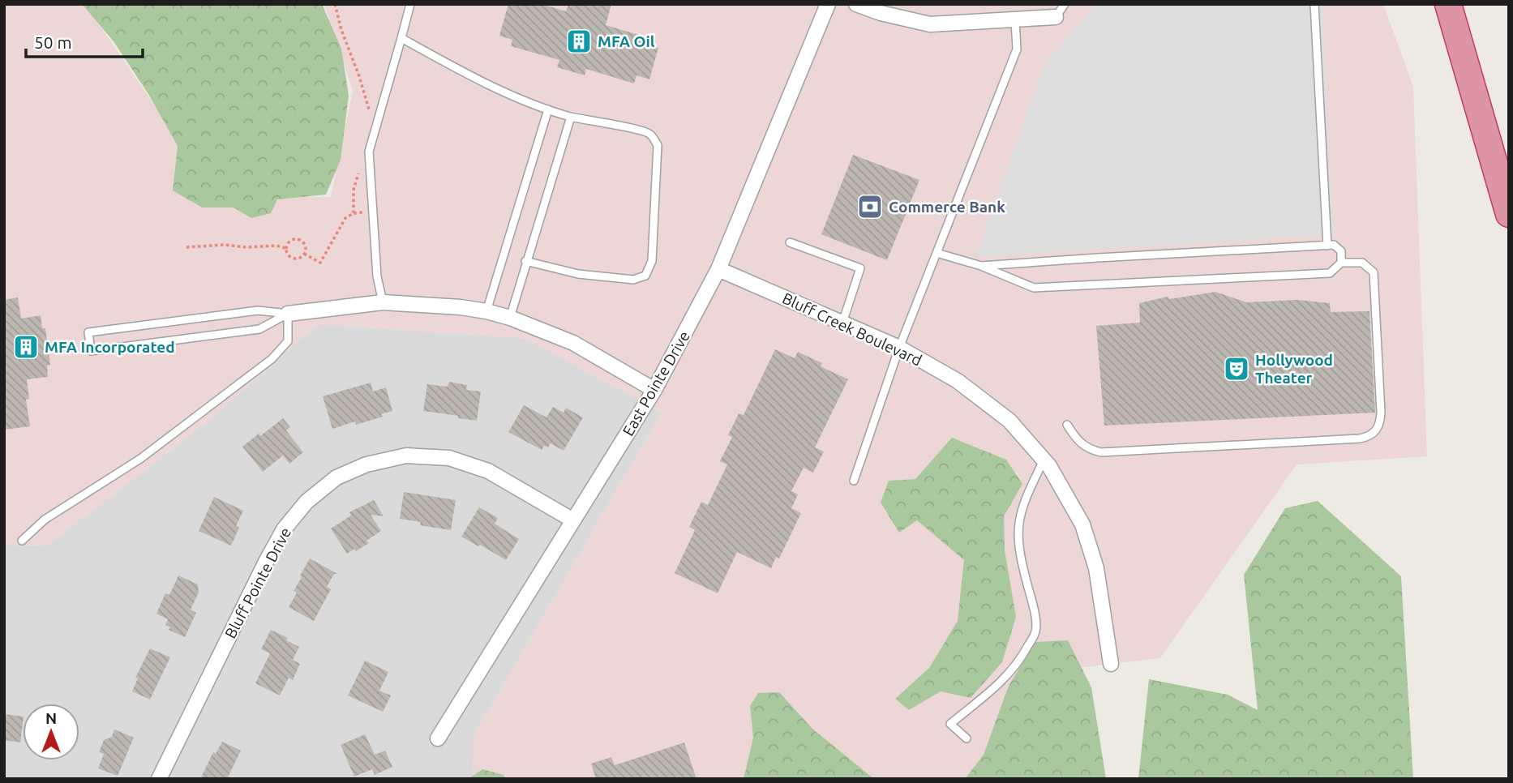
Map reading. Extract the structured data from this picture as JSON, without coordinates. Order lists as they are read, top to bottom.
{
  "streets": {
    "street": ["Bluff Creek Boulevard", "East Pointe Drive", "Bluff Pointe Drive"]
  },
  "crossings": [
    ["Bluff Creek Boulevard", "East Pointe Drive"],
    ["East Pointe Drive", "Bluff Pointe Drive"]
  ],
  "places": {
    "building": ["MFA Oil", "MFA Incorporated"],
    "bank": ["Commerce Bank"],
    "theatre": ["Hollywood Theater"]
  },
  "scale_bar": "50 m",
  "north": "top"
}
